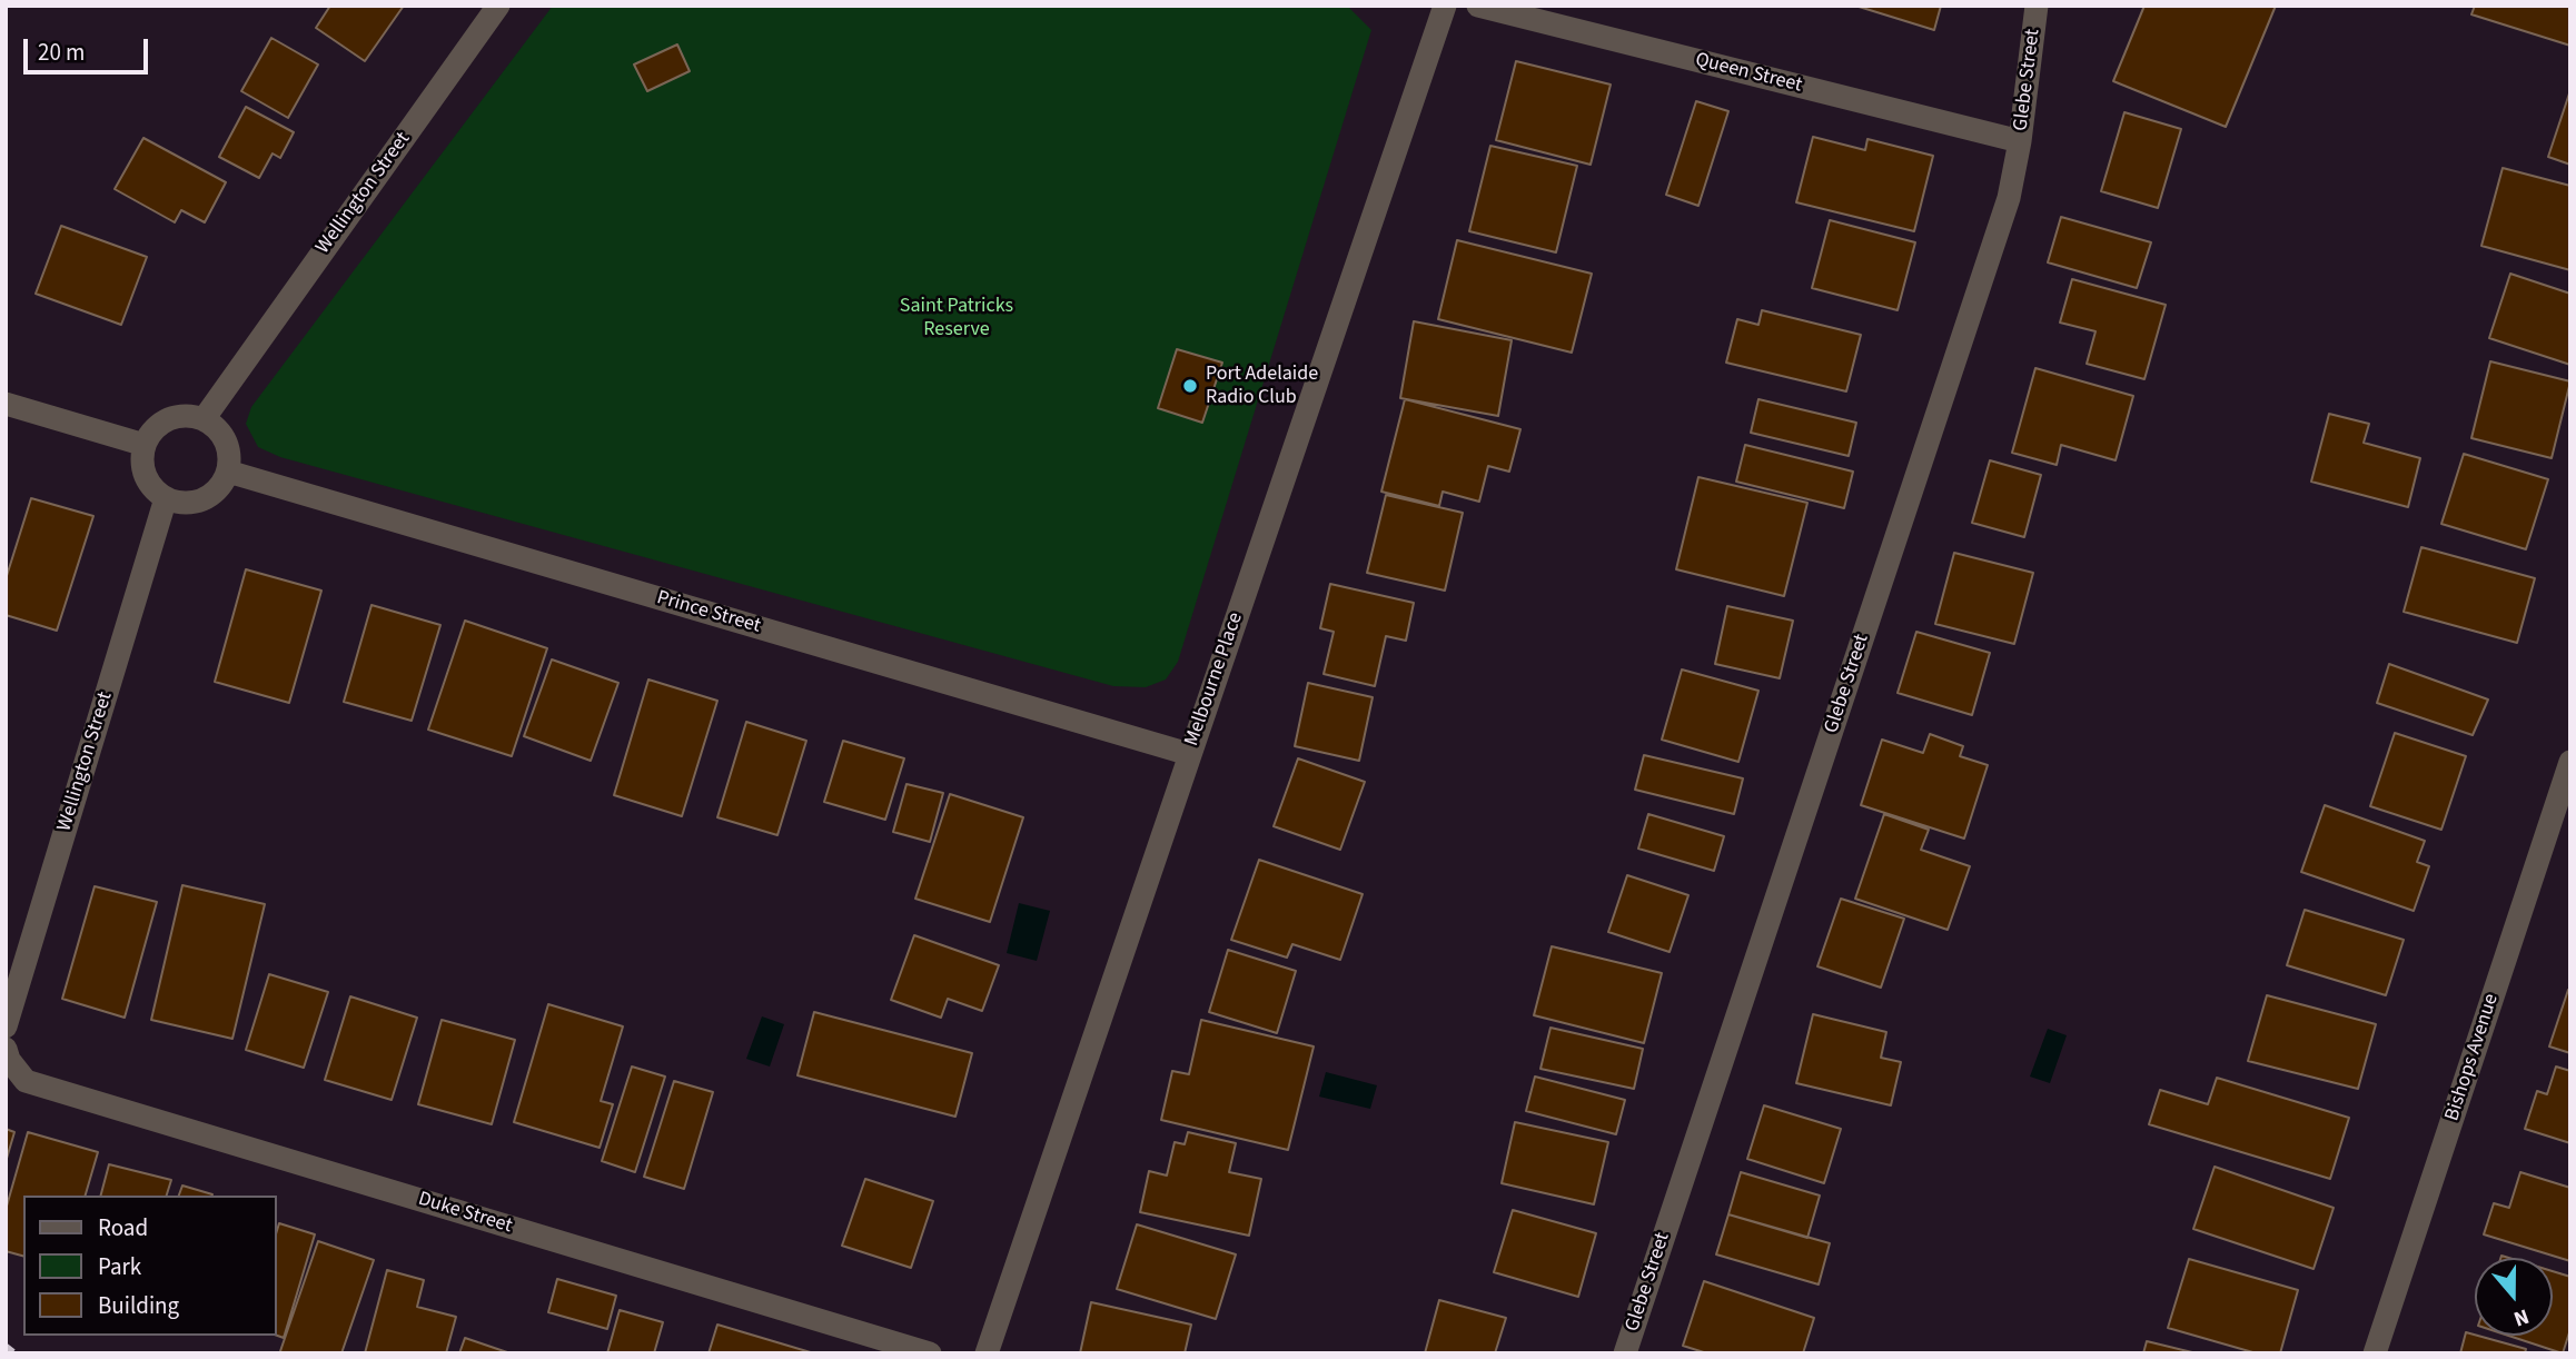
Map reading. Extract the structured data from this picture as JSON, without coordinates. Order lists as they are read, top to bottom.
{
  "streets": {
    "street": [
      "Queen Street",
      "Glebe Street",
      "Wellington Street",
      "Prince Street",
      "Melbourne Place",
      "Bishops Avenue",
      "Duke Street"
    ]
  },
  "crossings": [
    ["Queen Street", "Glebe Street"],
    ["Wellington Street", "Prince Street"],
    ["Prince Street", "Melbourne Place"]
  ],
  "parks": ["Saint Patricks Reserve"],
  "places": ["Port Adelaide Radio Club"],
  "legend": ["Road", "Park", "Building"],
  "scale_bar": "20 m",
  "north": "bottom"
}
